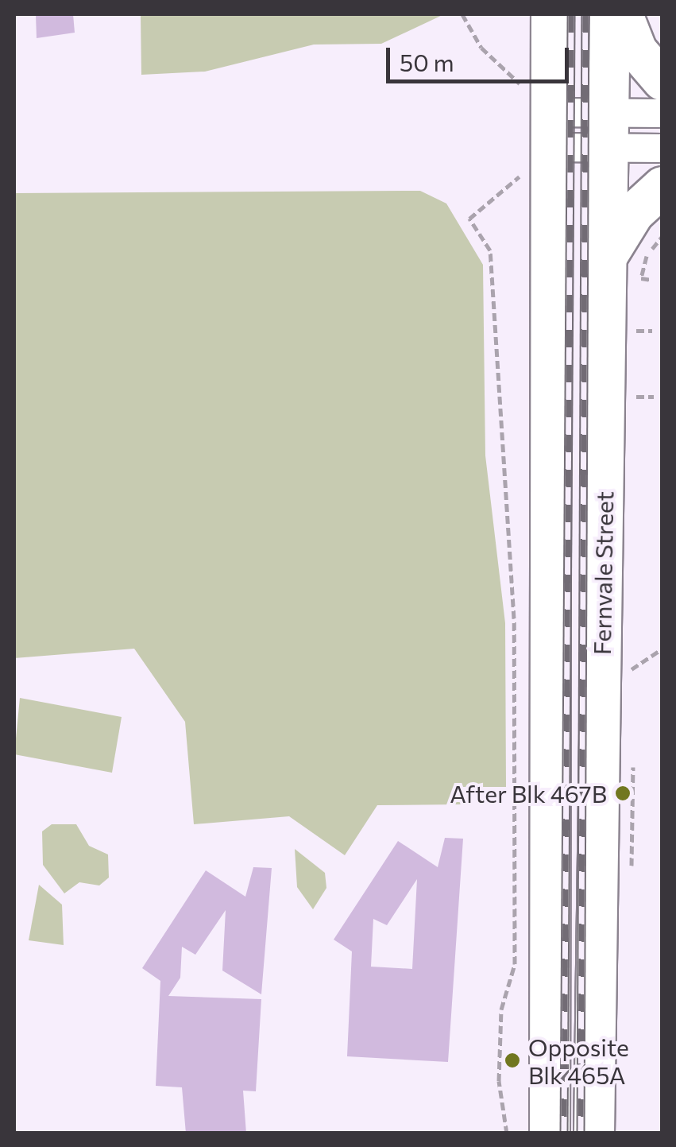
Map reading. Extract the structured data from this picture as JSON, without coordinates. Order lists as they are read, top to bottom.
{
  "streets": {
    "street": ["Fernvale Street"]
  },
  "places": ["After Blk 467B", "Opposite Blk 465A"],
  "scale_bar": "50 m"
}
